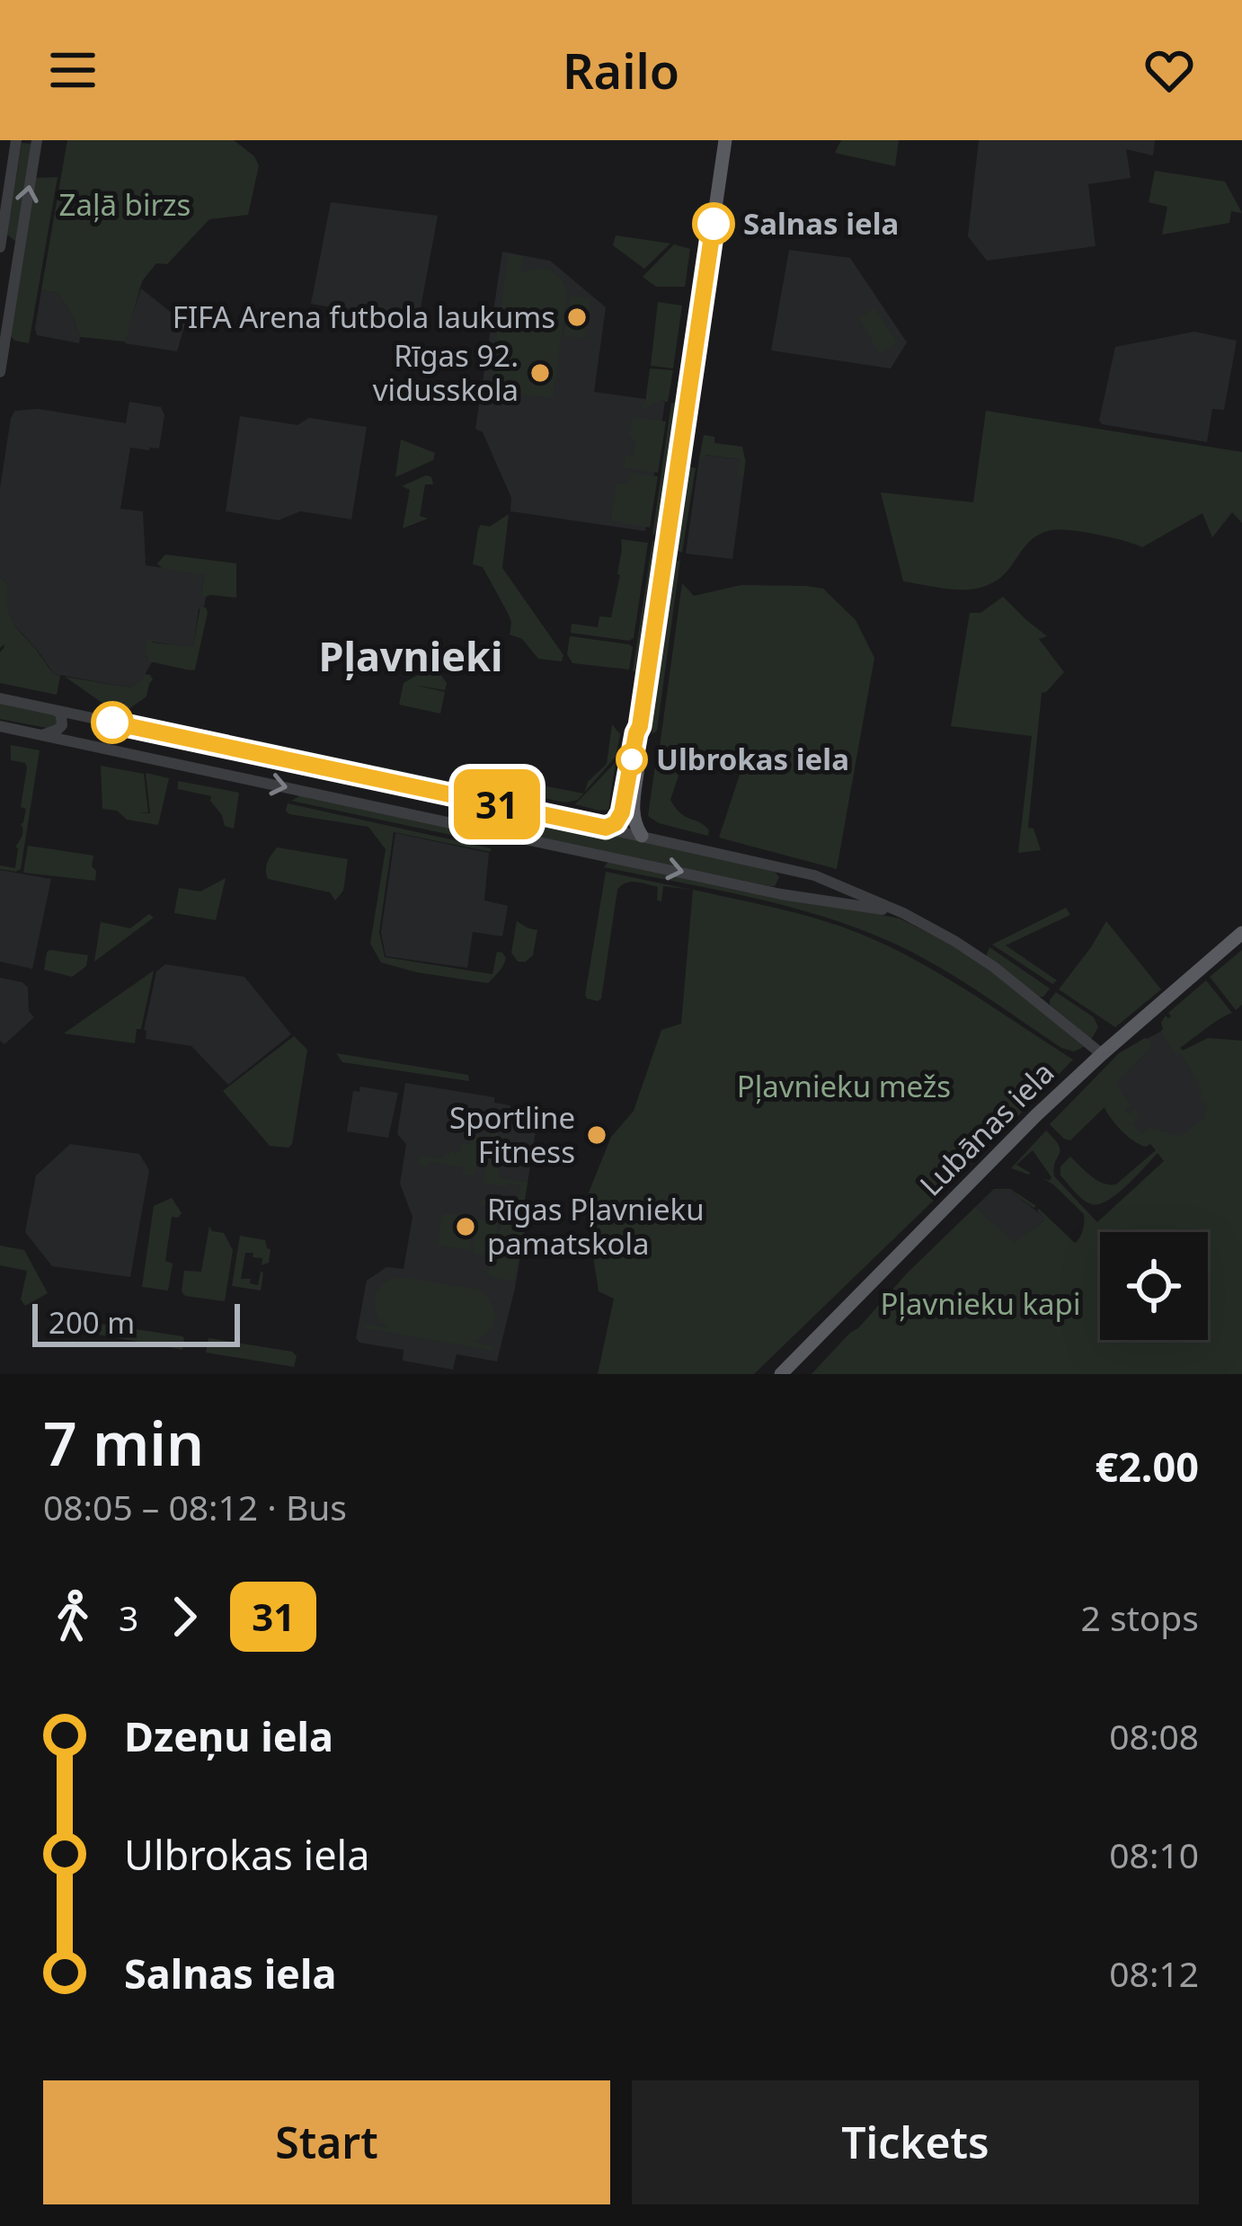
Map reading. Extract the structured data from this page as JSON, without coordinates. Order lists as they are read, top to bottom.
{
  "streets": {
    "main road": ["Lubānas iela"]
  },
  "districts": ["Pļavnieki"],
  "parks": ["Zaļā birzs", "Pļavnieku mežs", "Pļavnieku kapi"],
  "places": [
    "Salnas iela",
    "FIFA Arena futbola laukums",
    "Rīgas 92. vidusskola",
    "Ulbrokas iela",
    "Sportline Fitness",
    "Rīgas Pļavnieku pamatskola"
  ],
  "lines": ["bus line 31"],
  "scale_bar": "200 m",
  "page": {
    "header": "Railo",
    "on_map": "31",
    "scale": "200 m",
    "heading": ["7 min", "08:05 – 08:12 · Bus", "€2.00"],
    "legs": ["3", "31", "2 stops"],
    "list": [
      {
        "name": "Dzeņu iela",
        "value": "08:08"
      },
      {
        "name": "Ulbrokas iela",
        "value": "08:10"
      },
      {
        "name": "Salnas iela",
        "value": "08:12"
      }
    ],
    "buttons": ["Start", "Tickets"]
  }
}
